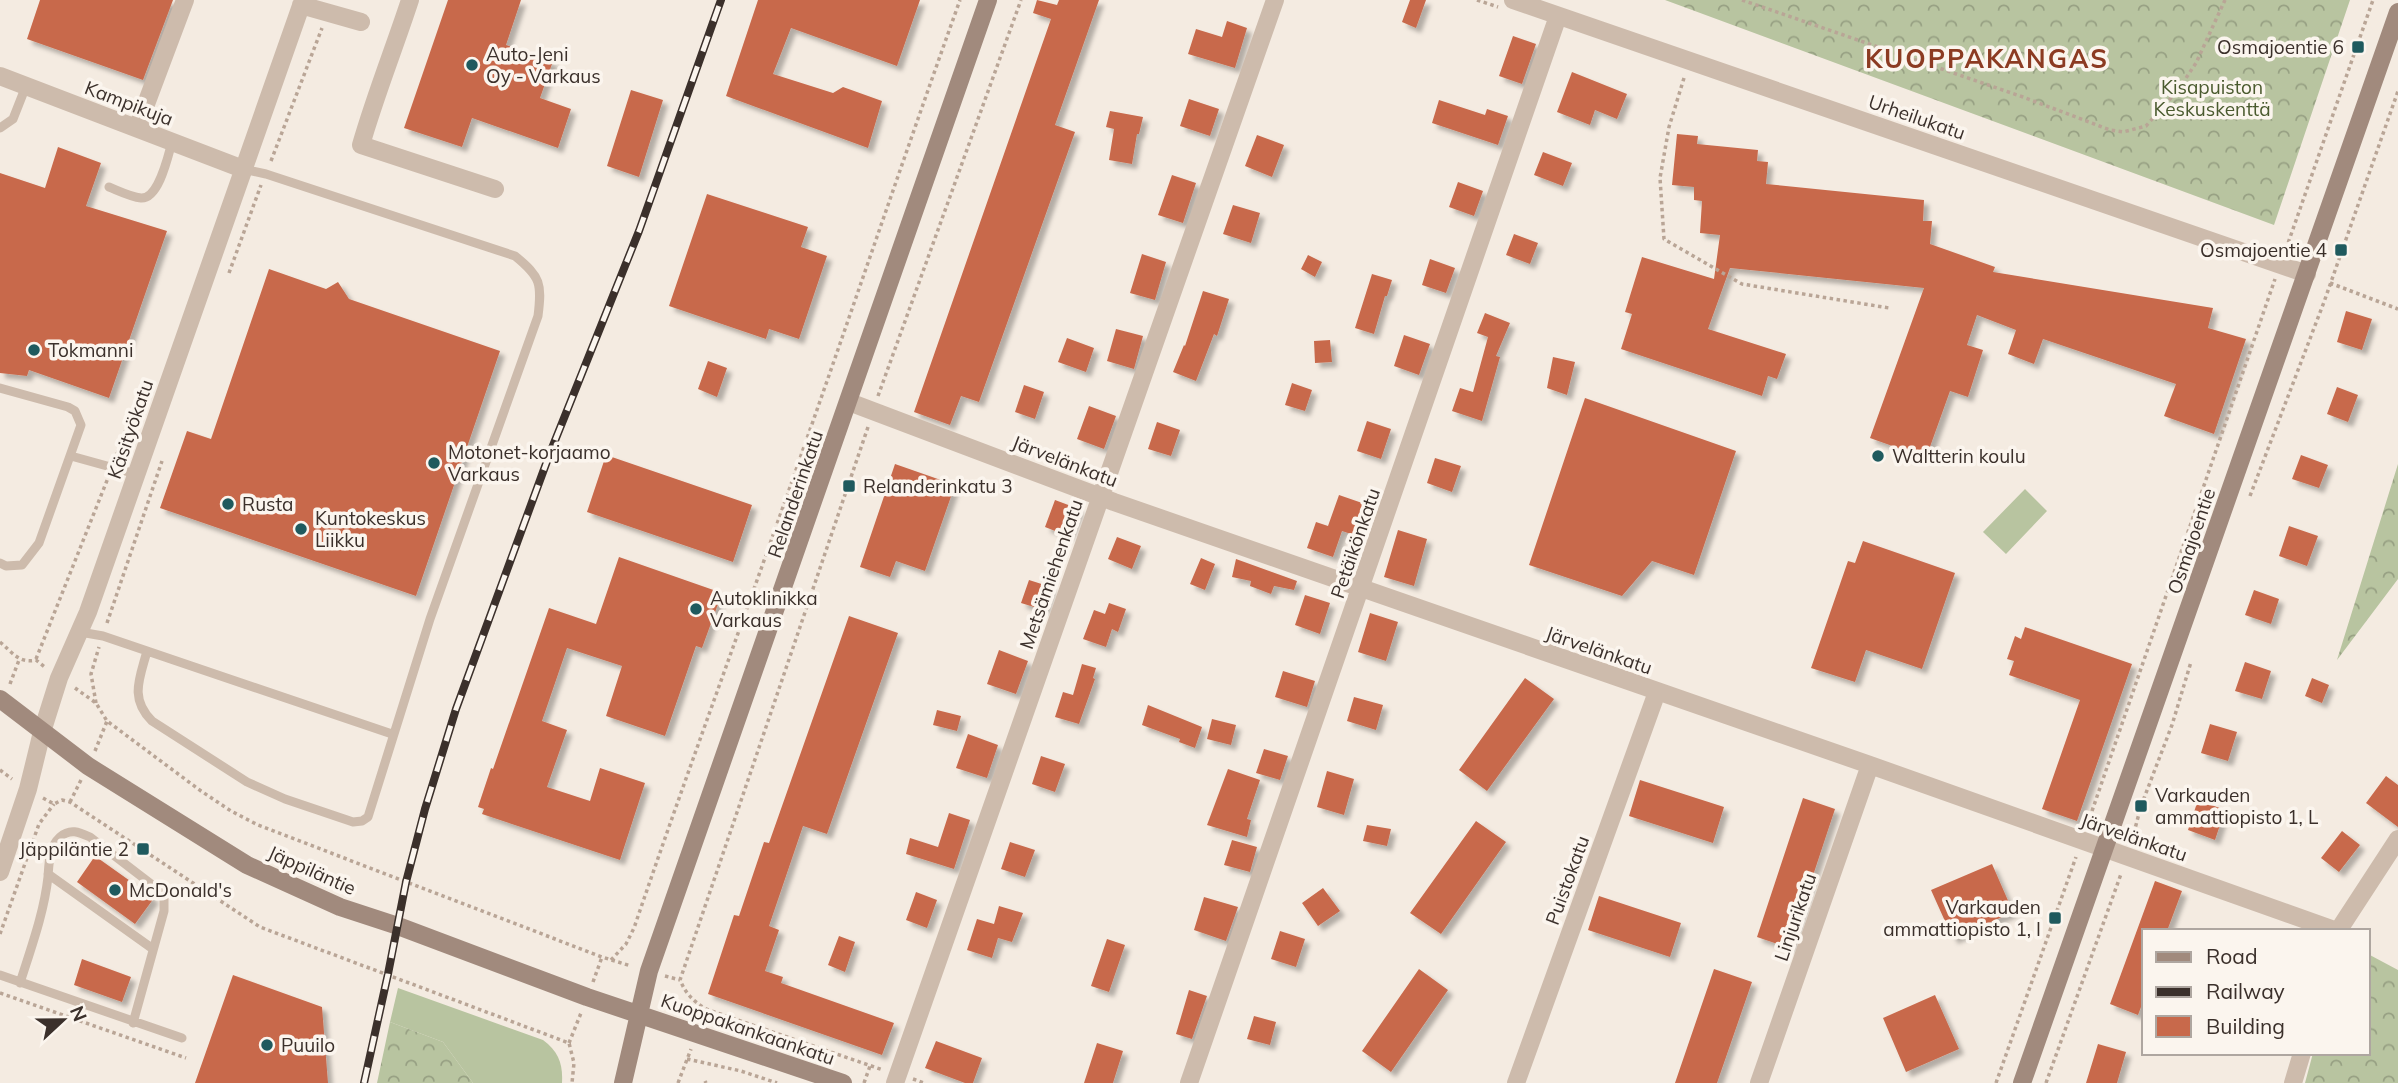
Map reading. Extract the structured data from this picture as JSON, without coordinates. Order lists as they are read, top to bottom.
{
  "streets": {
    "main road": [
      "Relanderinkatu",
      "Osmajoentie",
      "Jäppiläntie",
      "Kuoppakankaankatu"
    ],
    "street": [
      "Kampikuja",
      "Urheilukatu",
      "Käsityökatu",
      "Järvelänkatu",
      "Petäikönkatu",
      "Metsämiehenkatu",
      "Puistokatu",
      "Linjurikatu"
    ]
  },
  "crossings": [
    ["Kampikuja", "Käsityökatu"],
    ["Urheilukatu", "Osmajoentie"],
    ["Urheilukatu", "Petäikönkatu"],
    ["Käsityökatu", "Jäppiläntie"],
    ["Järvelänkatu", "Relanderinkatu"],
    ["Järvelänkatu", "Osmajoentie"],
    ["Järvelänkatu", "Petäikönkatu"],
    ["Järvelänkatu", "Metsämiehenkatu"],
    ["Järvelänkatu", "Puistokatu"],
    ["Järvelänkatu", "Linjurikatu"],
    ["Relanderinkatu", "Jäppiläntie"],
    ["Relanderinkatu", "Kuoppakankaankatu"],
    ["Jäppiläntie", "Kuoppakankaankatu"]
  ],
  "districts": ["KUOPPAKANGAS"],
  "parks": ["Kisapuiston Keskuskenttä"],
  "places": {
    "transit": [
      "Osmajoentie 6",
      "Osmajoentie 4",
      "Relanderinkatu 3",
      "Varkauden ammattiopisto 1, L",
      "Jäppiläntie 2",
      "Varkauden ammattiopisto 1, I"
    ],
    "other": [
      "Auto-Jeni Oy - Varkaus",
      "Tokmanni",
      "Waltterin koulu",
      "Motonet-korjaamo Varkaus",
      "Rusta",
      "Kuntokeskus Liikku",
      "Autoklinikka Varkaus",
      "McDonald's",
      "Puuilo"
    ]
  },
  "legend": ["Road", "Railway", "Building"],
  "north": "right"
}
